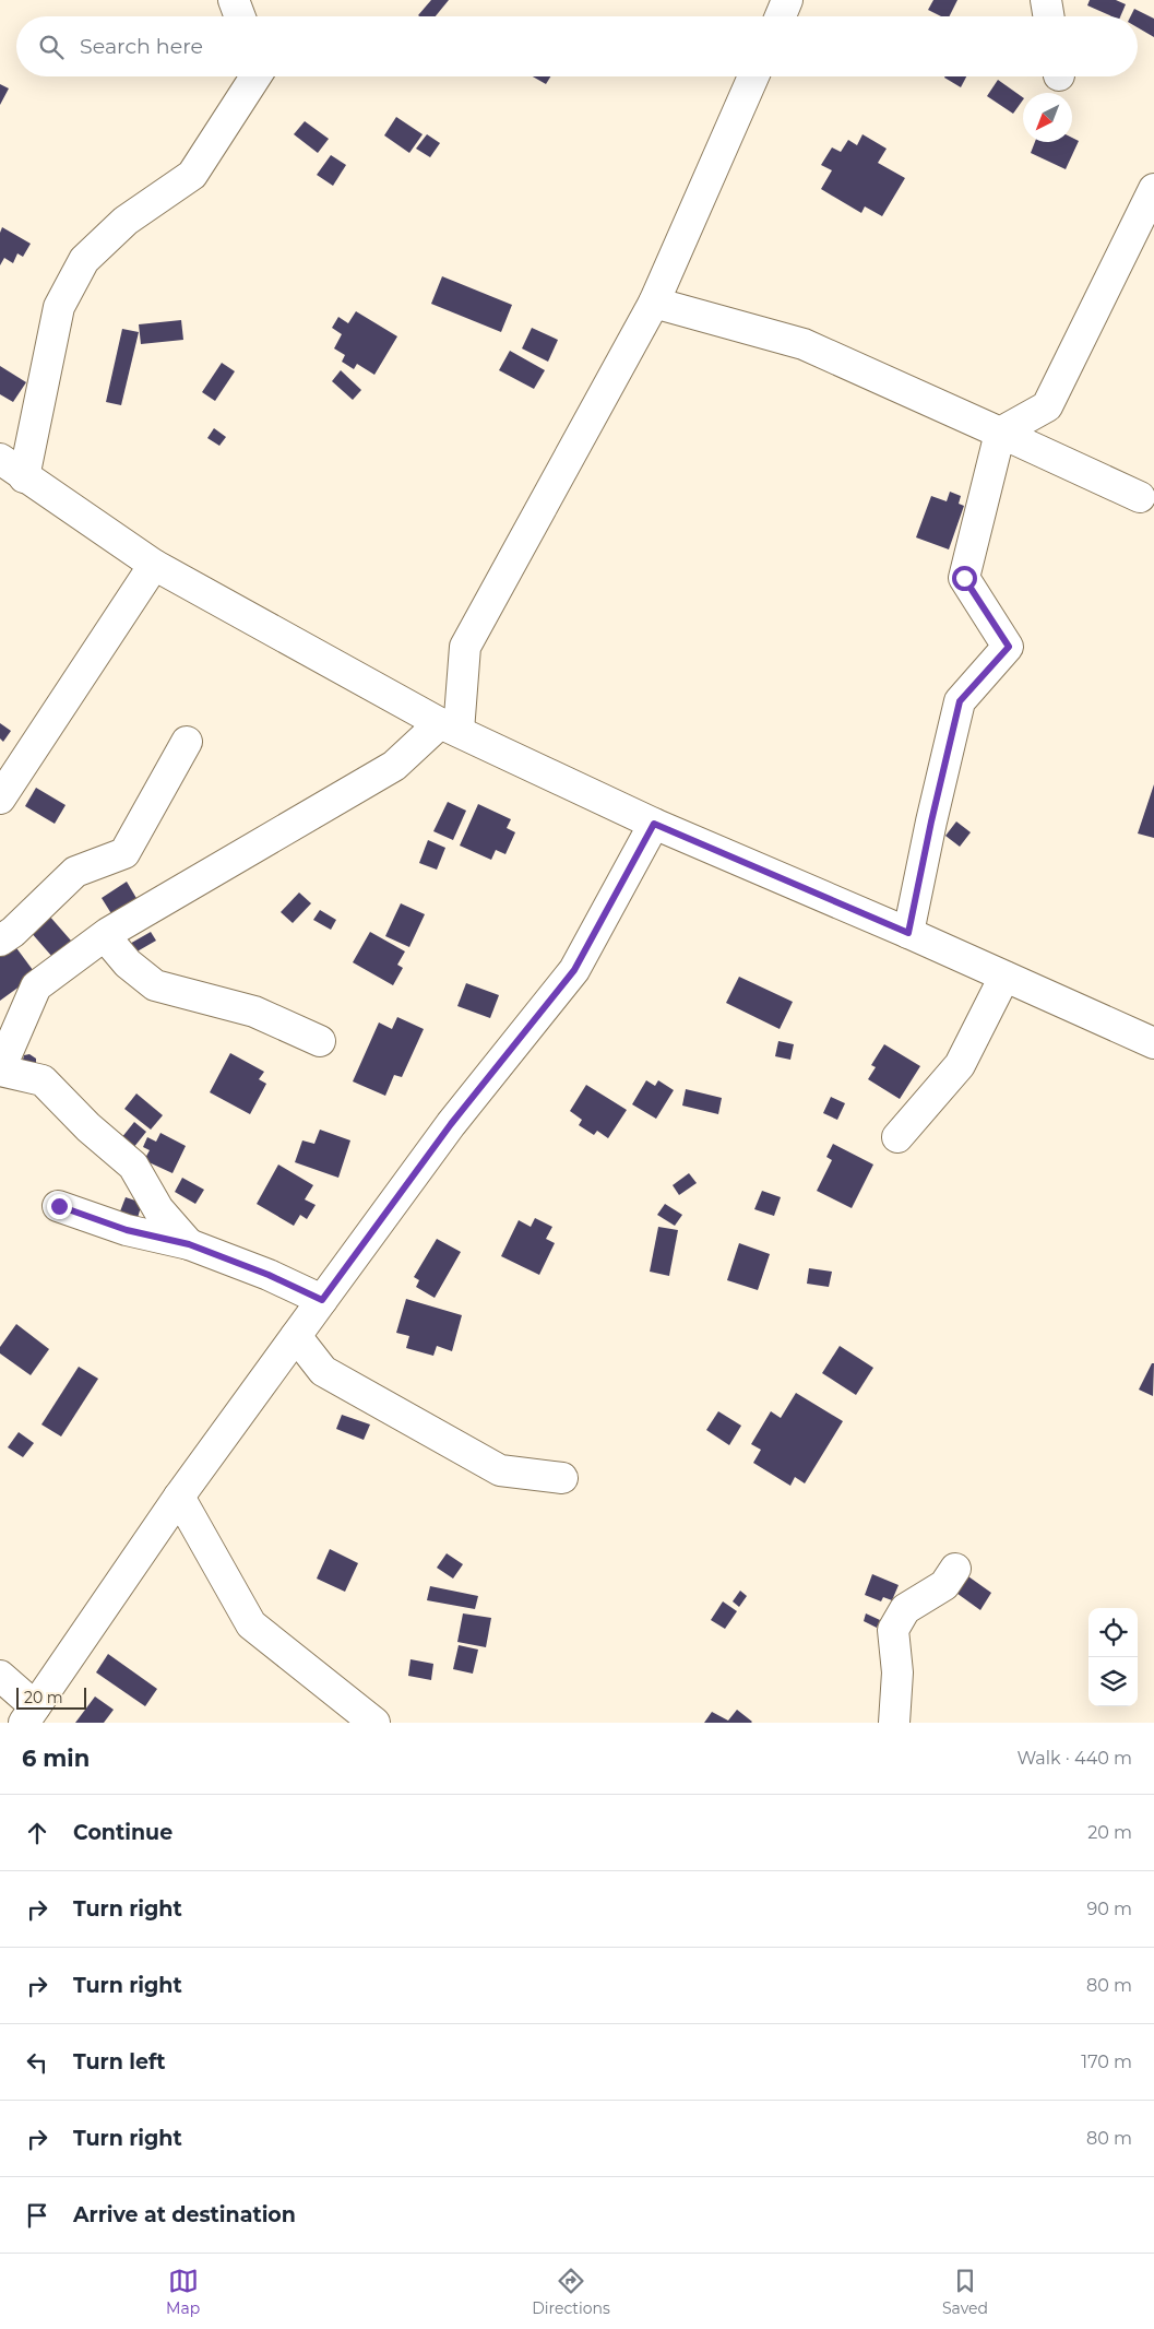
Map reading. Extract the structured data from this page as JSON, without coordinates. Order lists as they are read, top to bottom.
{
  "scale_bar": "20 m",
  "north": "bottom left",
  "page": {
    "search": "Search here",
    "scale": "20 m",
    "heading": ["6 min", "Walk · 440 m"],
    "list": [
      ["Continue", "20 m"],
      ["Turn right", "90 m"],
      ["Turn right", "80 m"],
      ["Turn left", "170 m"],
      ["Turn right", "80 m"],
      "Arrive at destination"
    ],
    "nav": ["Map", "Directions", "Saved"]
  }
}
